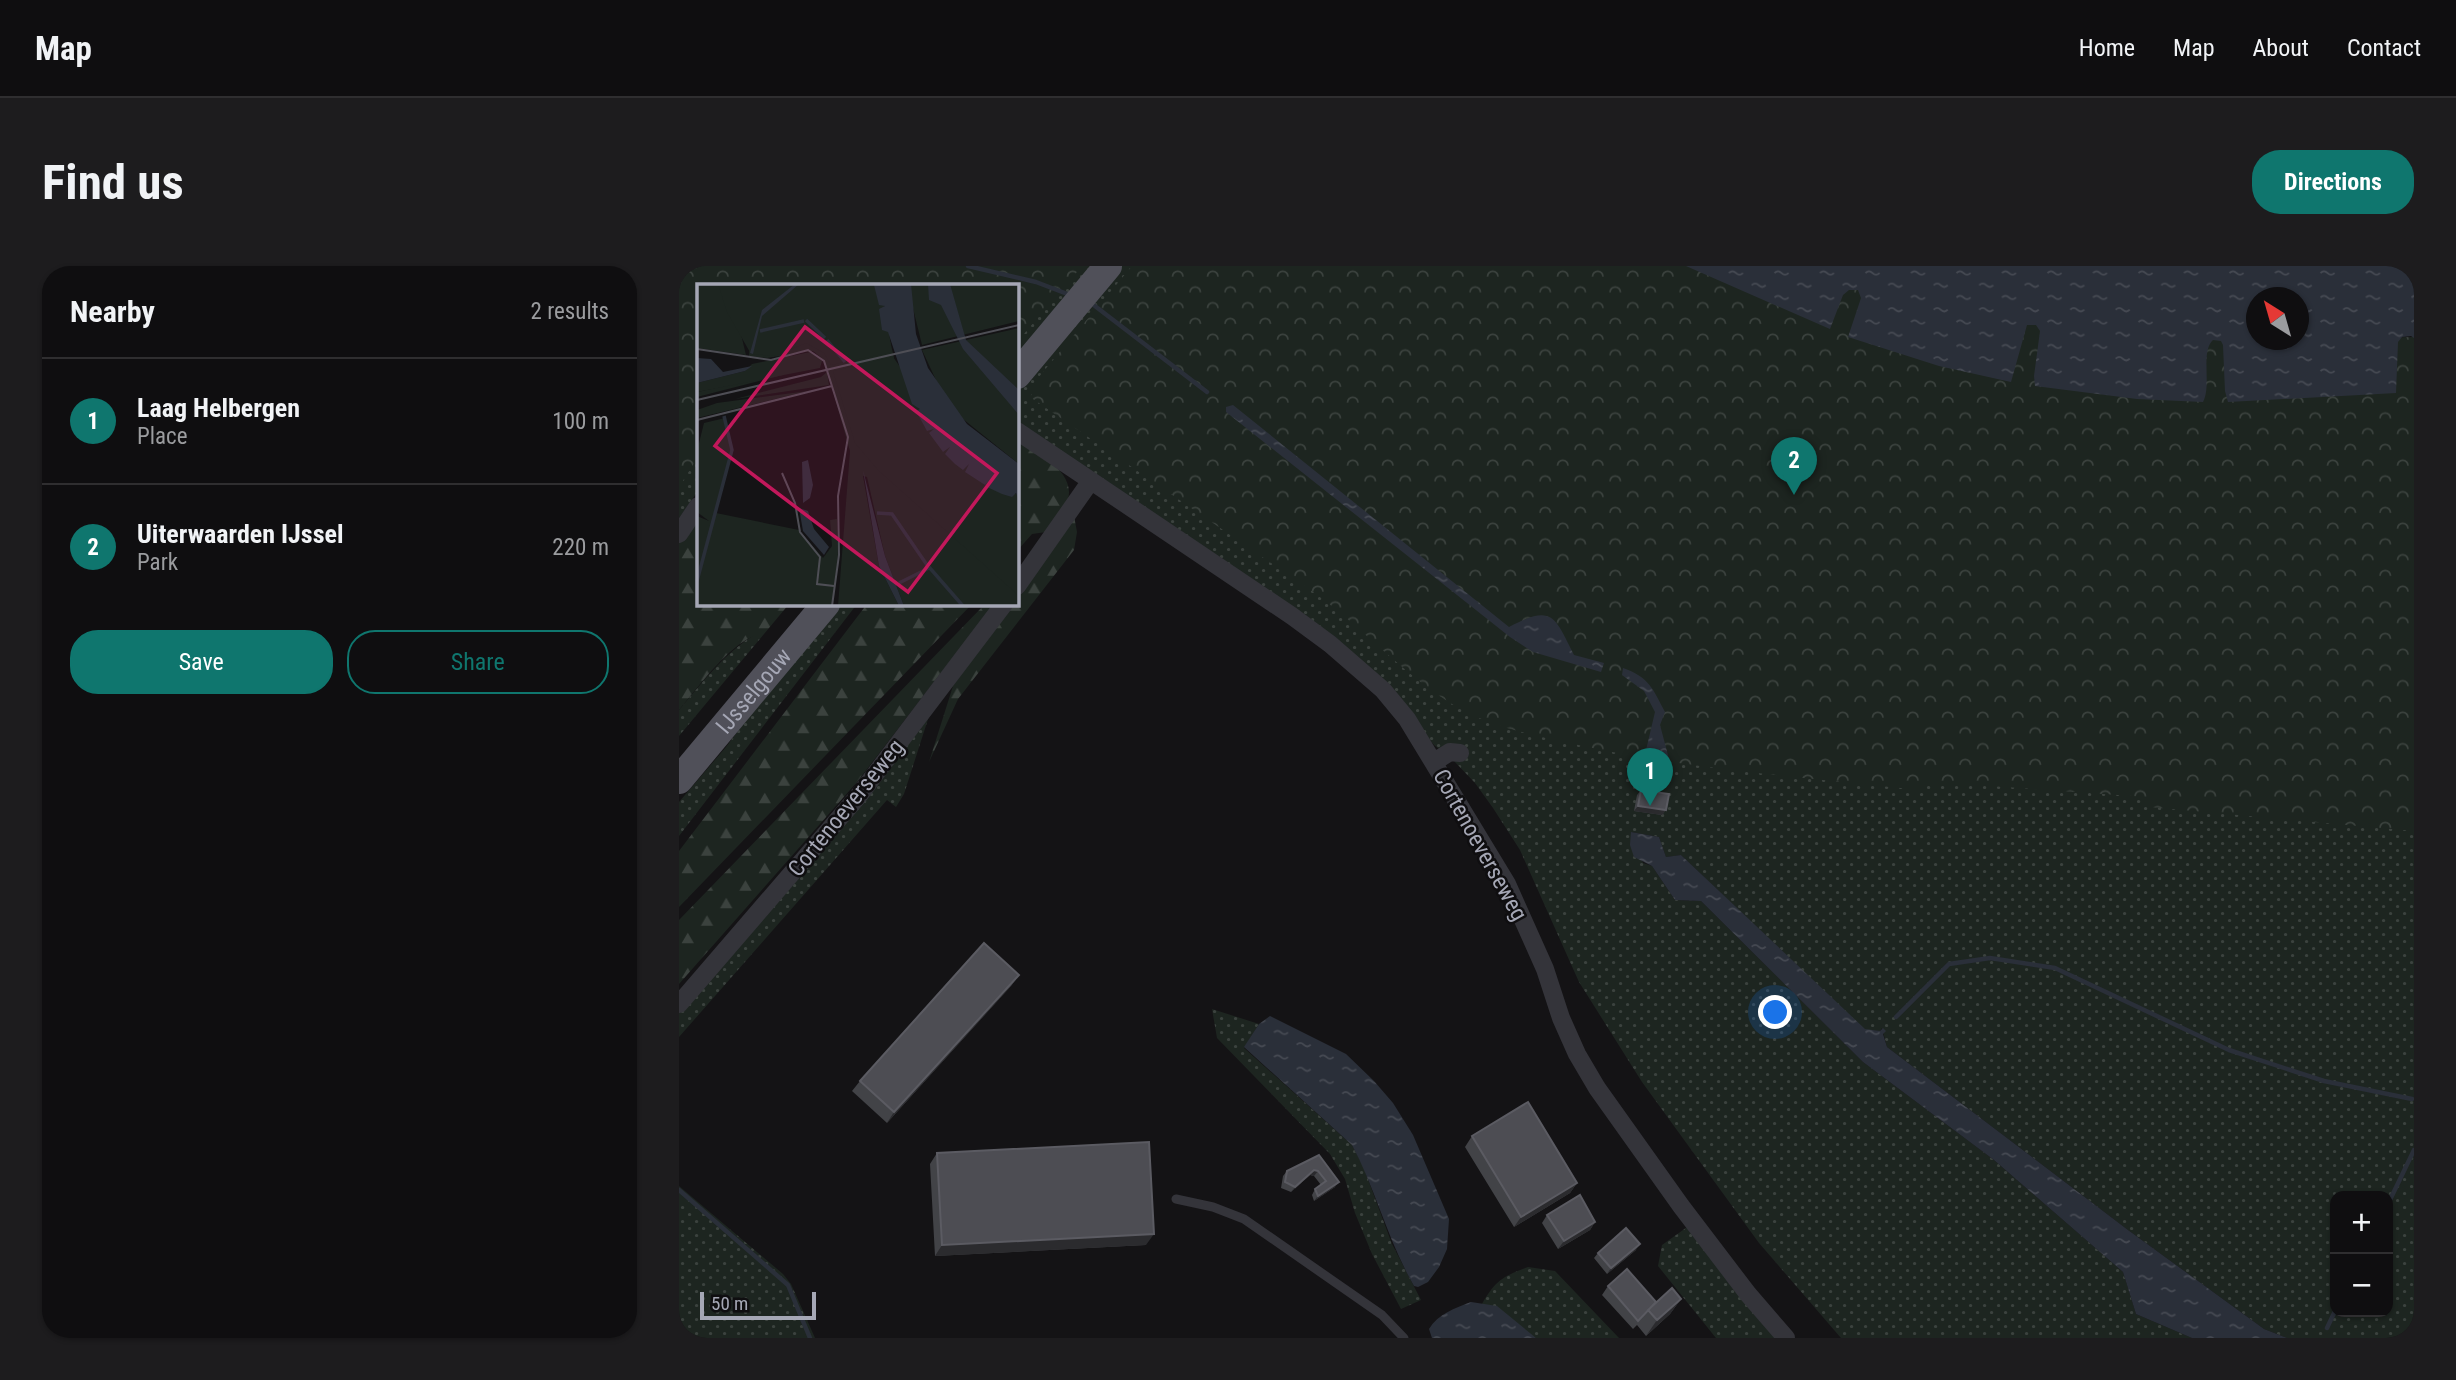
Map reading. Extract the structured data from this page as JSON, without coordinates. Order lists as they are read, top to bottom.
{
  "streets": {
    "main road": ["IJsselgouw"],
    "street": ["Cortenoeverseweg"]
  },
  "scale_bar": "50 m",
  "north": "top left",
  "page": {
    "header": "Map",
    "nav": [
      "Home",
      "Map",
      "About",
      "Contact"
    ],
    "buttons": [
      "Directions",
      ["Save", "Share"]
    ],
    "title": "Find us",
    "heading": ["Nearby", "2 results"],
    "list": [
      {
        "mark": "1",
        "name": "Laag Helbergen",
        "note": "Place",
        "value": "100 m"
      },
      {
        "mark": "2",
        "name": "Uiterwaarden IJssel",
        "note": "Park",
        "value": "220 m"
      }
    ],
    "pins": ["2", "1"],
    "map_buttons": ["+", "−"],
    "scale": "50 m"
  }
}
